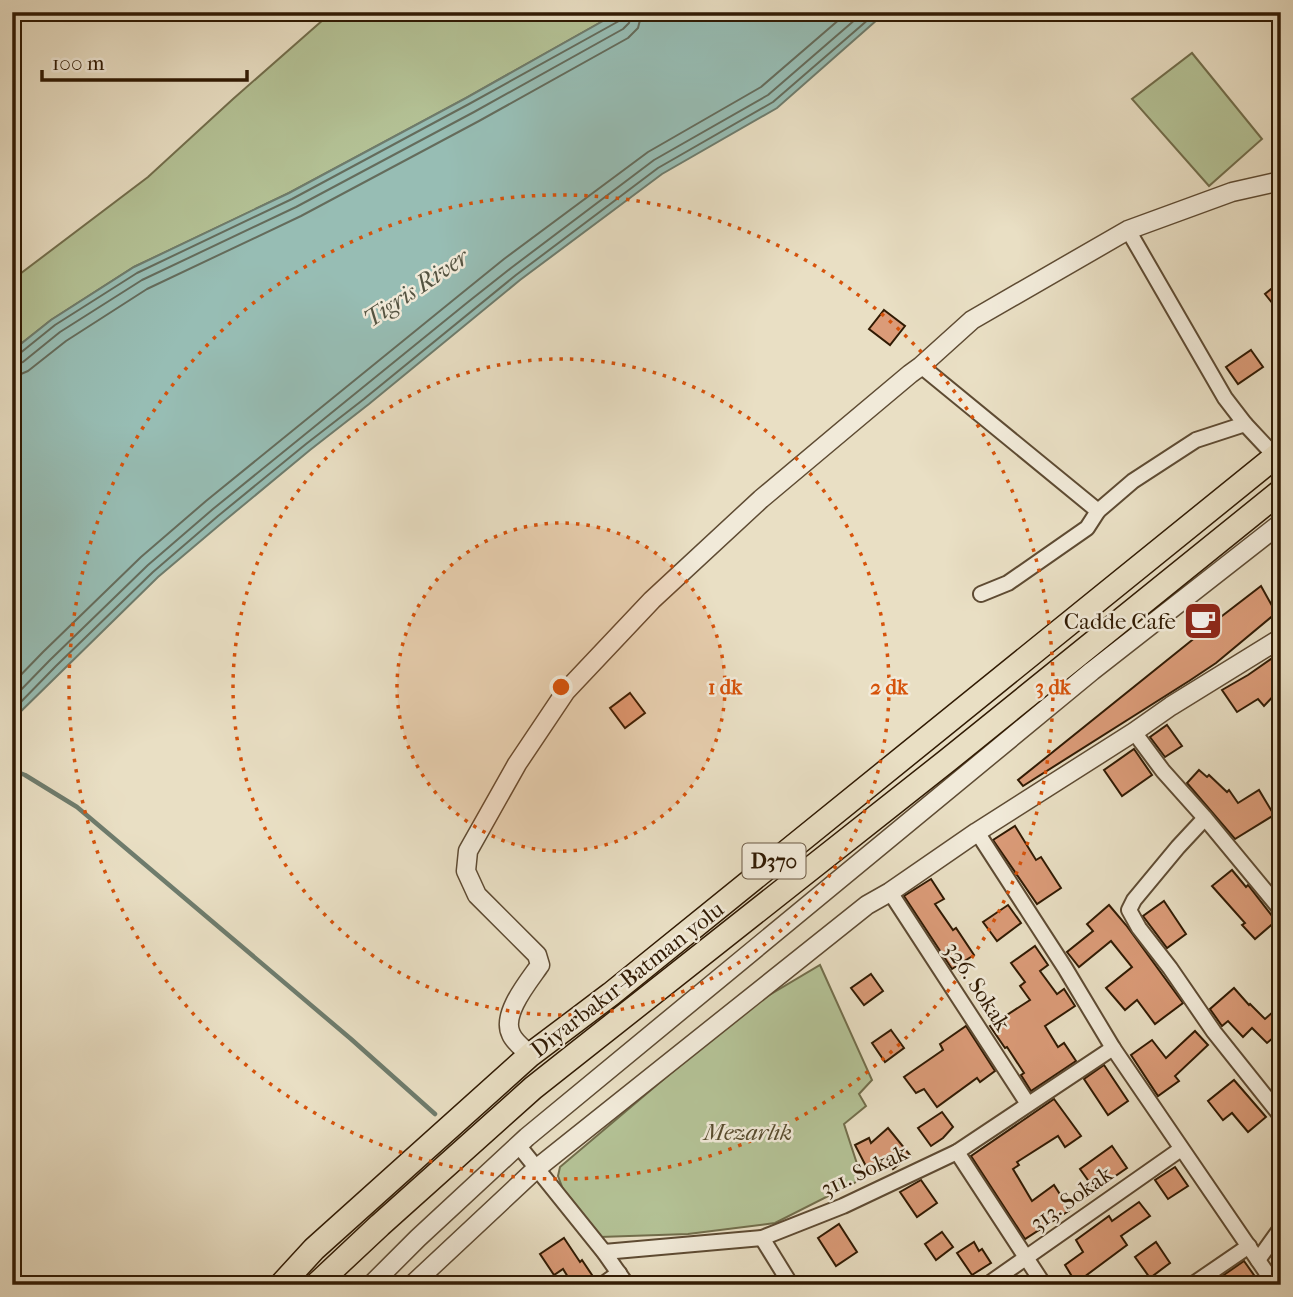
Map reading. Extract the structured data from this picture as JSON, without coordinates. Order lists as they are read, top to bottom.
{
  "streets": {
    "highway": ["D370", "Diyarbakır-Batman yolu"],
    "street": ["326. Sokak", "311. Sokak", "313. Sokak"]
  },
  "crossings": [
    ["326. Sokak", "311. Sokak"]
  ],
  "water": ["Tigris River"],
  "parks": ["Mezarlık"],
  "places": {
    "cafe": ["Cadde Cafe"]
  },
  "scale_bar": "100 m",
  "rings": ["1 dk", "2 dk", "3 dk"]
}
